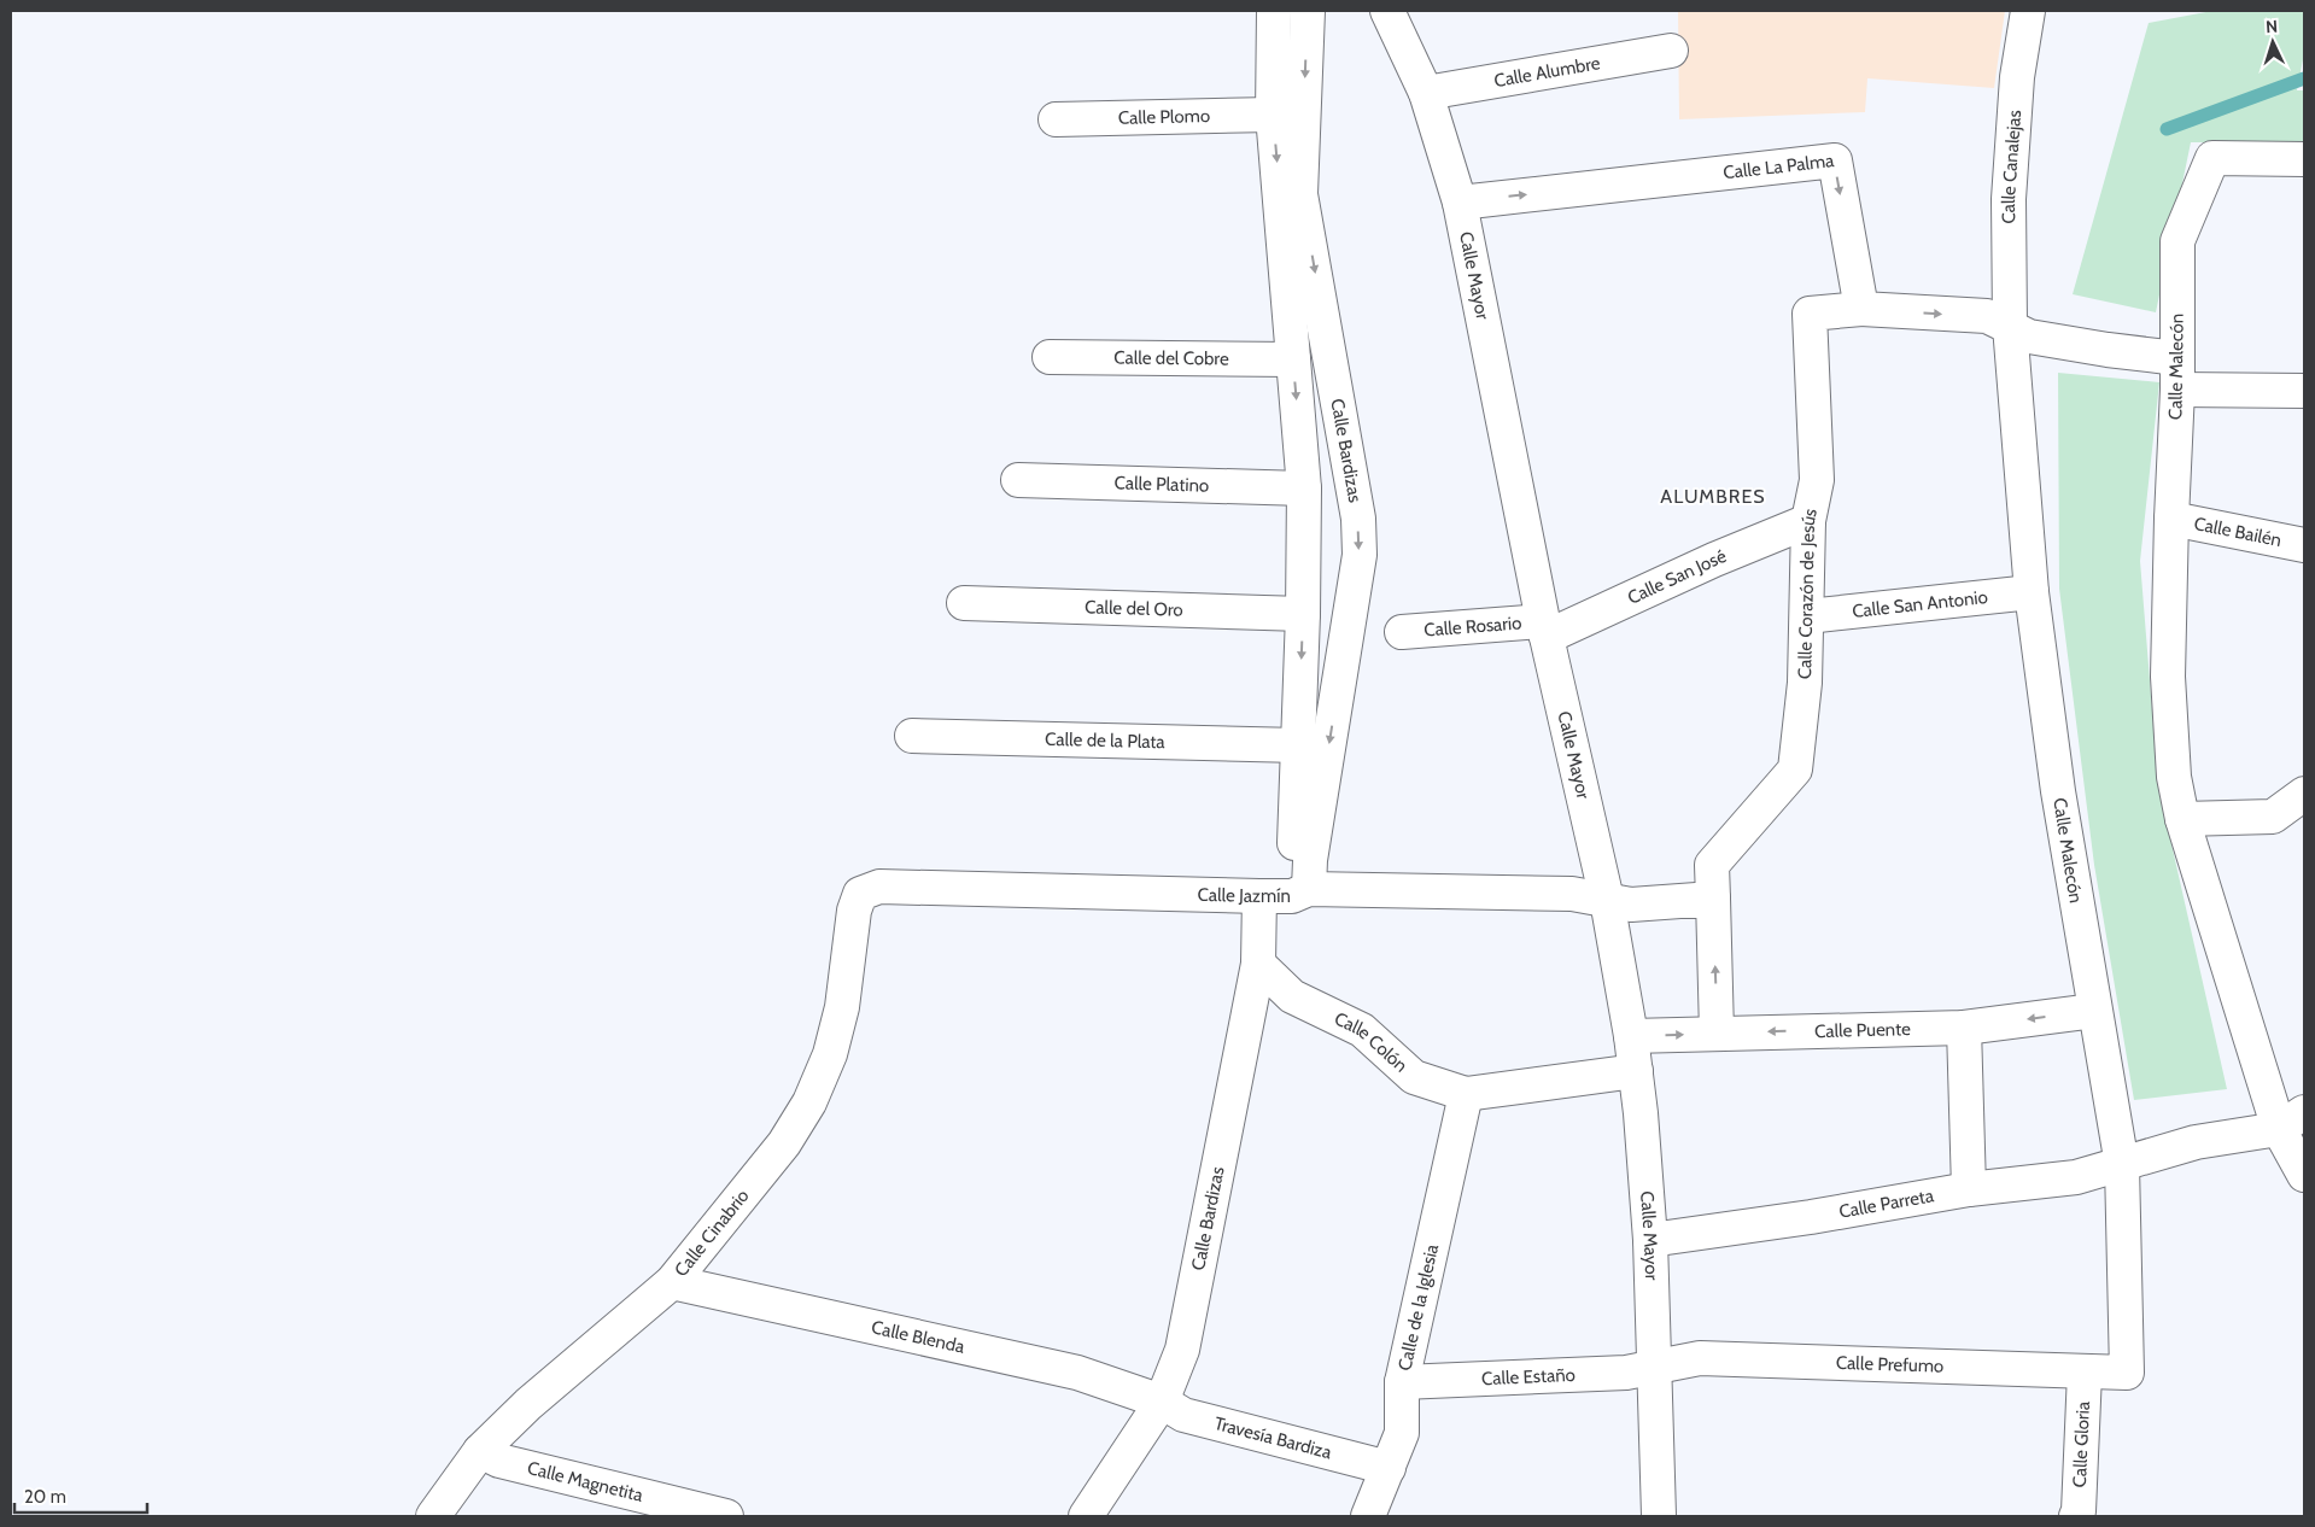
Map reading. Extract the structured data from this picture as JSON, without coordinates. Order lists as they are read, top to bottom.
{
  "streets": {
    "street": [
      "Calle Alumbre",
      "Calle Plomo",
      "Calle Canalejas",
      "Calle La Palma",
      "Calle Mayor",
      "Calle del Cobre",
      "Calle Malecón",
      "Calle Bardizas",
      "Calle Platino",
      "Calle Bailén",
      "Calle San José",
      "Calle Corazón de Jesús",
      "Calle San Antonio",
      "Calle del Oro",
      "Calle Rosario",
      "Calle de la Plata",
      "Calle Jazmín",
      "Calle Puente",
      "Calle Colón",
      "Calle Parreta",
      "Calle Cinabrio",
      "Calle de la Iglesia",
      "Calle Blenda",
      "Calle Prefumo",
      "Calle Estaño",
      "Travesía Bardiza",
      "Calle Gloria",
      "Calle Magnetita"
    ]
  },
  "crossings": [
    ["Calle Alumbre", "Calle Mayor"],
    ["Calle Canalejas", "Calle Malecón"],
    ["Calle La Palma", "Calle Mayor"],
    ["Calle La Palma", "Calle Corazón de Jesús"],
    ["Calle Mayor", "Calle San José"],
    ["Calle Mayor", "Calle Rosario"],
    ["Calle Mayor", "Calle Jazmín"],
    ["Calle Mayor", "Calle Puente"],
    ["Calle Mayor", "Calle Colón"],
    ["Calle Mayor", "Calle Parreta"],
    ["Calle Mayor", "Calle Prefumo"],
    ["Calle Mayor", "Calle Estaño"],
    ["Calle Malecón", "Calle Bailén"],
    ["Calle Malecón", "Calle San Antonio"],
    ["Calle Malecón", "Calle Puente"],
    ["Calle Malecón", "Calle Parreta"],
    ["Calle Malecón", "Calle Prefumo"],
    ["Calle Bardizas", "Calle Jazmín"],
    ["Calle Bardizas", "Calle Colón"],
    ["Calle Bardizas", "Calle Blenda"],
    ["Calle Bardizas", "Travesía Bardiza"],
    ["Calle San José", "Calle Corazón de Jesús"],
    ["Calle San José", "Calle Rosario"],
    ["Calle Corazón de Jesús", "Calle San Antonio"],
    ["Calle Corazón de Jesús", "Calle Jazmín"],
    ["Calle Corazón de Jesús", "Calle Puente"],
    ["Calle Jazmín", "Calle Cinabrio"],
    ["Calle Colón", "Calle de la Iglesia"],
    ["Calle Cinabrio", "Calle Blenda"],
    ["Calle Cinabrio", "Calle Magnetita"],
    ["Calle de la Iglesia", "Calle Estaño"],
    ["Calle de la Iglesia", "Travesía Bardiza"],
    ["Calle Blenda", "Travesía Bardiza"],
    ["Calle Prefumo", "Calle Estaño"],
    ["Calle Prefumo", "Calle Gloria"]
  ],
  "districts": ["ALUMBRES"],
  "scale_bar": "20 m",
  "north": "top"
}
